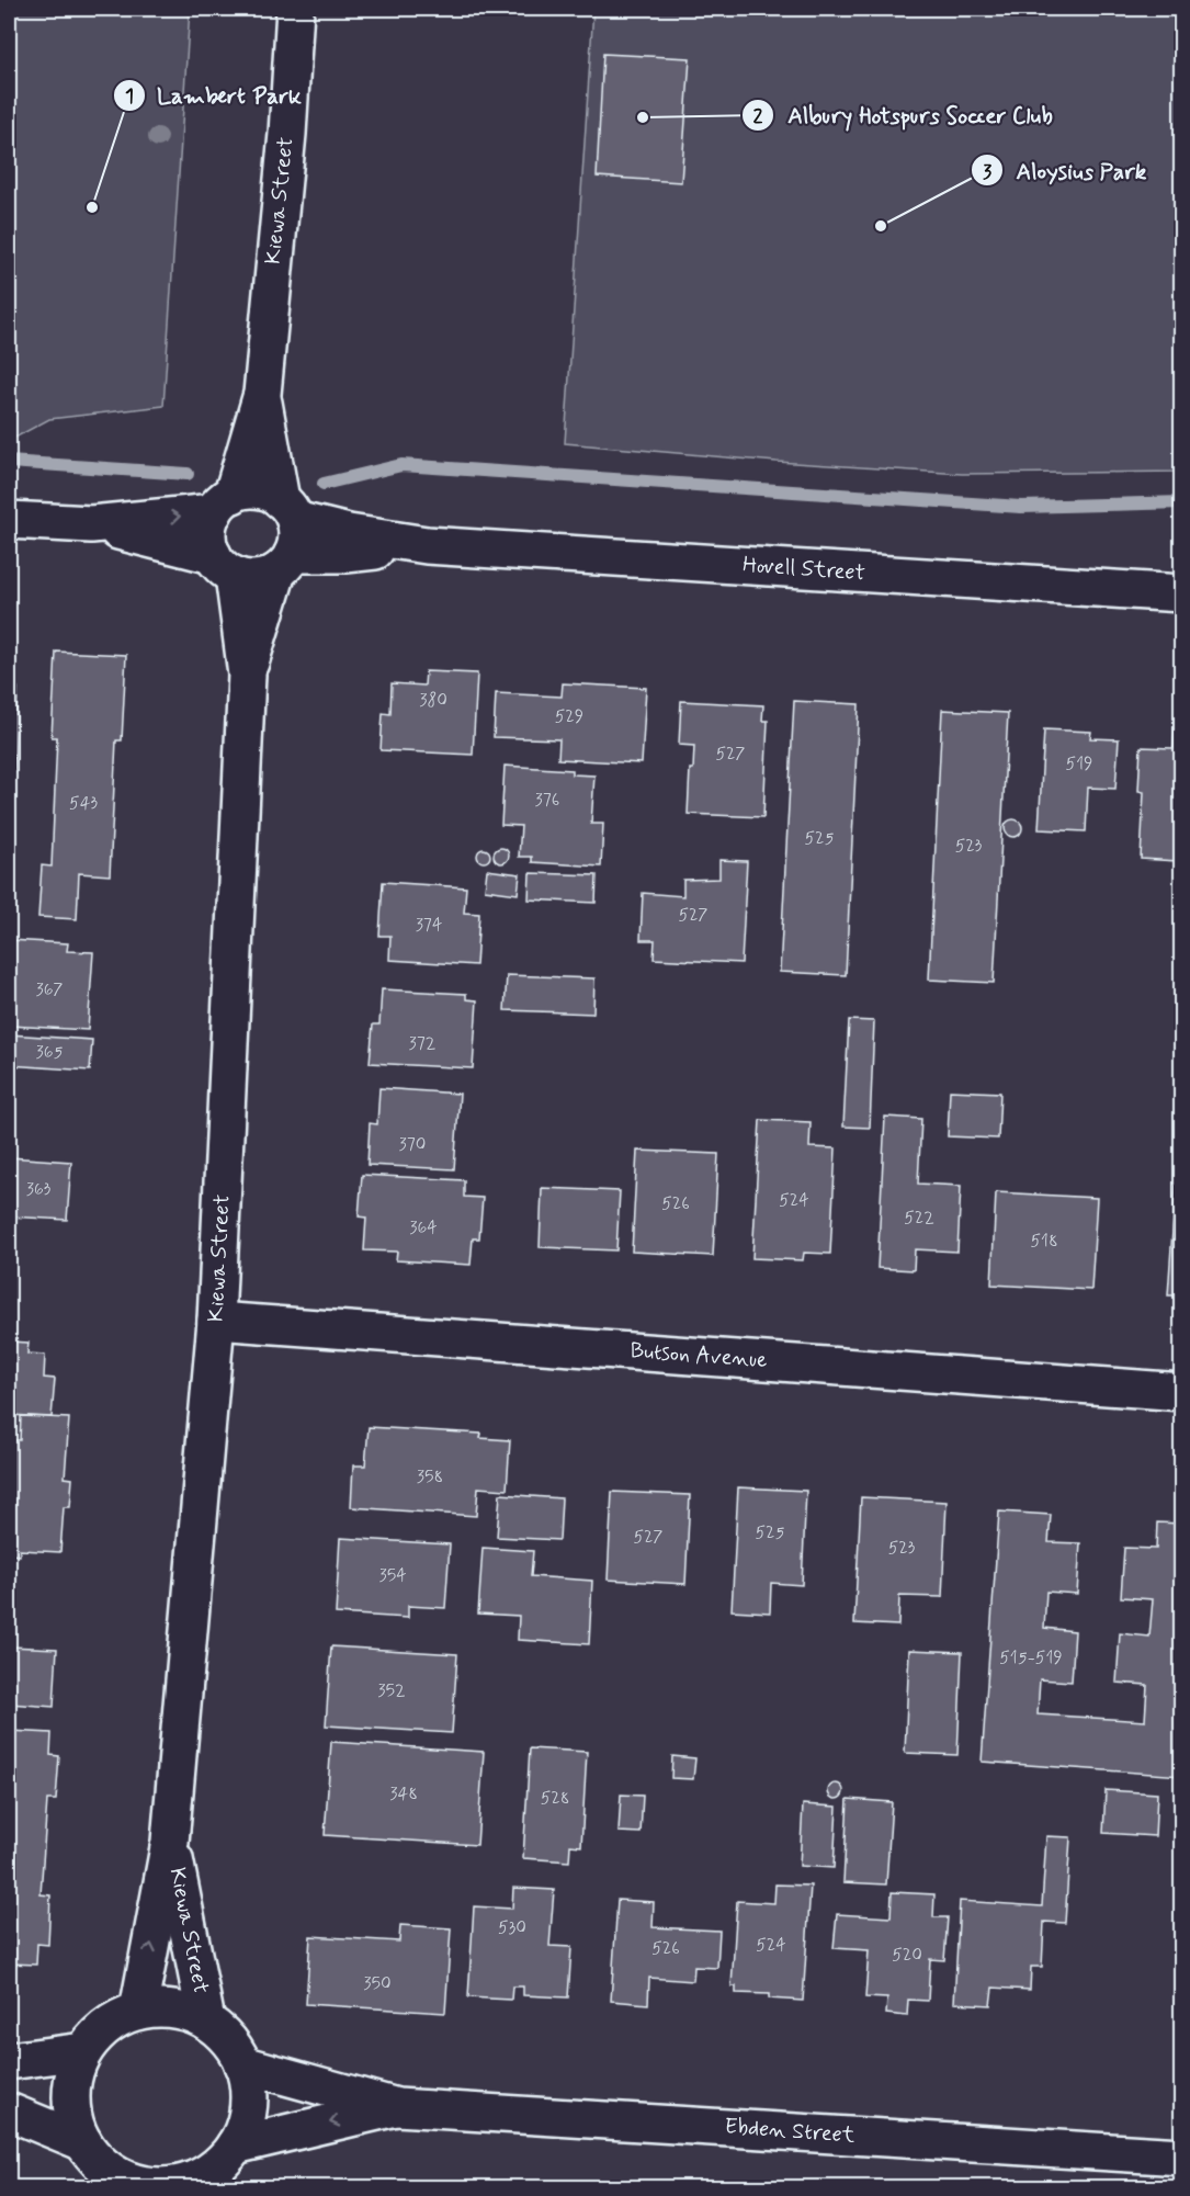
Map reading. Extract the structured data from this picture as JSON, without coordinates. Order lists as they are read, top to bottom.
{
  "streets": {
    "street": [
      "Kiewa Street",
      "Hovell Street",
      "Butson Avenue",
      "Ebden Street"
    ]
  },
  "crossings": [
    ["Kiewa Street", "Hovell Street"],
    ["Kiewa Street", "Butson Avenue"],
    ["Kiewa Street", "Ebden Street"]
  ],
  "places": ["Albury Hotspurs Soccer Club", "Lambert Park", "Aloysius Park"],
  "house_numbers": [
    "380",
    "529",
    "527",
    "519",
    "376",
    "543",
    "525",
    "523",
    "527",
    "374",
    "367",
    "372",
    "365",
    "370",
    "363",
    "524",
    "526",
    "522",
    "364",
    "518",
    "358",
    "525",
    "527",
    "523",
    "354",
    "515-519",
    "352",
    "348",
    "528",
    "530",
    "524",
    "526",
    "520",
    "350"
  ]
}
